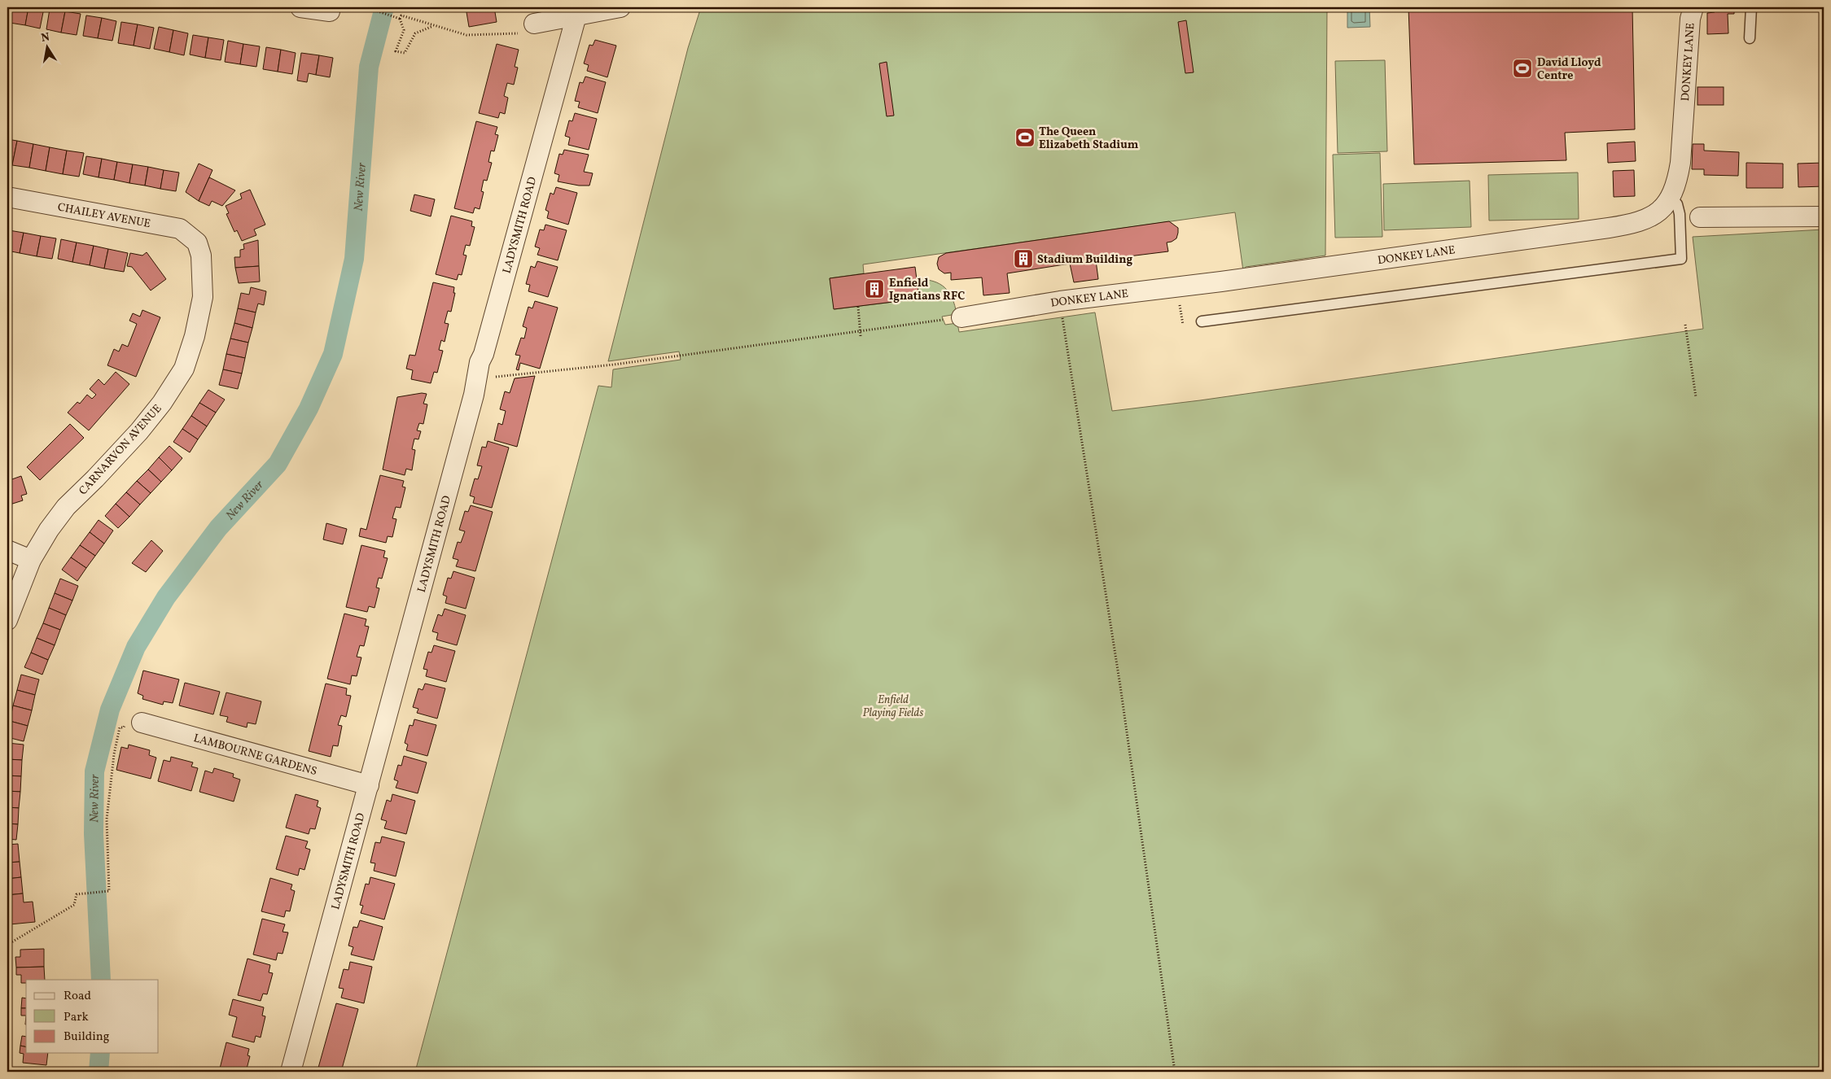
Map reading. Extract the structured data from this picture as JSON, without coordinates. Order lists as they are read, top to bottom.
{
  "streets": {
    "street": [
      "DONKEY LANE",
      "CHAILEY AVENUE",
      "LADYSMITH ROAD",
      "CARNARVON AVENUE",
      "LAMBOURNE GARDENS"
    ]
  },
  "crossings": [
    ["CHAILEY AVENUE", "CARNARVON AVENUE"],
    ["LADYSMITH ROAD", "LAMBOURNE GARDENS"]
  ],
  "water": ["New River"],
  "parks": ["Enfield Playing Fields"],
  "places": {
    "sports": ["David Lloyd Centre", "The Queen Elizabeth Stadium"],
    "building": ["Stadium Building", "Enfield Ignatians RFC"]
  },
  "legend": ["Road", "Park", "Building"],
  "north": "top"
}
